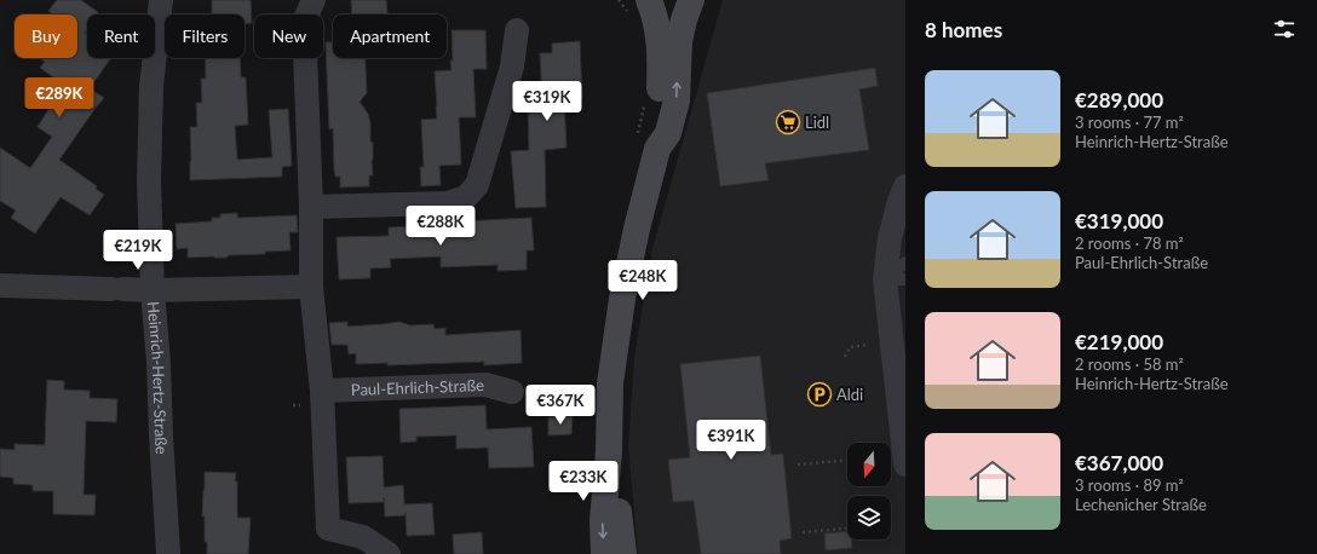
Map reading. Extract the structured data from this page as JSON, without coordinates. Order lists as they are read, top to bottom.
{
  "streets": {
    "street": ["Heinrich-Hertz-Straße", "Paul-Ehrlich-Straße"]
  },
  "places": {
    "supermarket": ["Lidl"],
    "parking": ["Aldi"]
  },
  "north": "bottom",
  "page": {
    "heading": "8 homes",
    "chip": [
      "Buy",
      "Rent",
      "Filters",
      "New",
      "Apartment"
    ],
    "list": [
      {
        "name": "€289,000",
        "note": "3 rooms · 77 m² · Heinrich-Hertz-Straße"
      },
      {
        "name": "€319,000",
        "note": "2 rooms · 78 m² · Paul-Ehrlich-Straße"
      },
      {
        "name": "€219,000",
        "note": "2 rooms · 58 m² · Heinrich-Hertz-Straße"
      },
      {
        "name": "€367,000",
        "note": "3 rooms · 89 m² · Lechenicher Straße"
      }
    ],
    "price": [
      "€289K",
      "€319K",
      "€288K",
      "€219K",
      "€248K",
      "€367K",
      "€391K",
      "€233K"
    ]
  }
}
